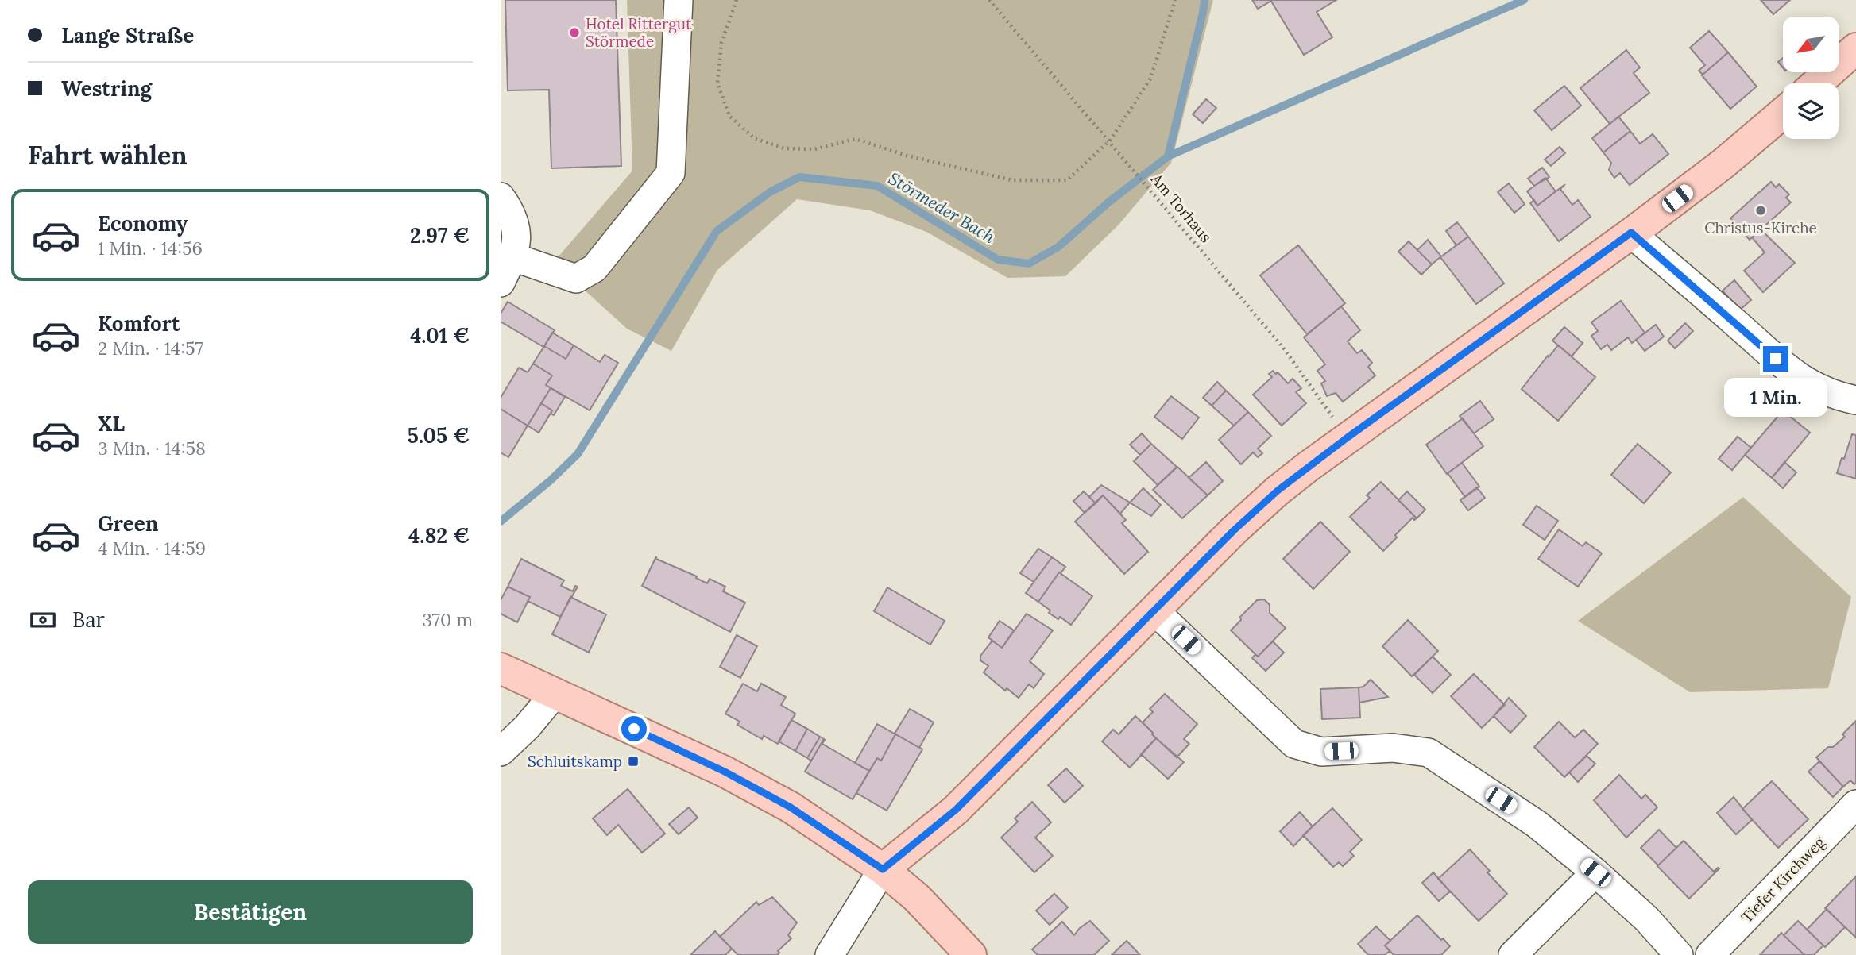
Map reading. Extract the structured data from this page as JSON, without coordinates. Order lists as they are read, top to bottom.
{
  "streets": {
    "street": ["Tiefer Kirchweg"],
    "path": ["Am Torhaus"]
  },
  "water": ["Störmeder Bach"],
  "places": {
    "other": ["Hotel Rittergut Störmede", "Christus-Kirche"],
    "transit": ["Schluitskamp"]
  },
  "north": "bottom left",
  "page": {
    "banner": ["Lange Straße", "Westring"],
    "heading": "Fahrt wählen",
    "list": [
      {
        "name": "Economy",
        "note": "1 Min. · 14:56",
        "value": "2.97 €"
      },
      {
        "name": "Komfort",
        "note": "2 Min. · 14:57",
        "value": "4.01 €"
      },
      {
        "name": "XL",
        "note": "3 Min. · 14:58",
        "value": "5.05 €"
      },
      {
        "name": "Green",
        "note": "4 Min. · 14:59",
        "value": "4.82 €"
      }
    ],
    "bubble": "1 Min.",
    "pay": ["Bar", "370 m"],
    "buttons": "Bestätigen"
  }
}
